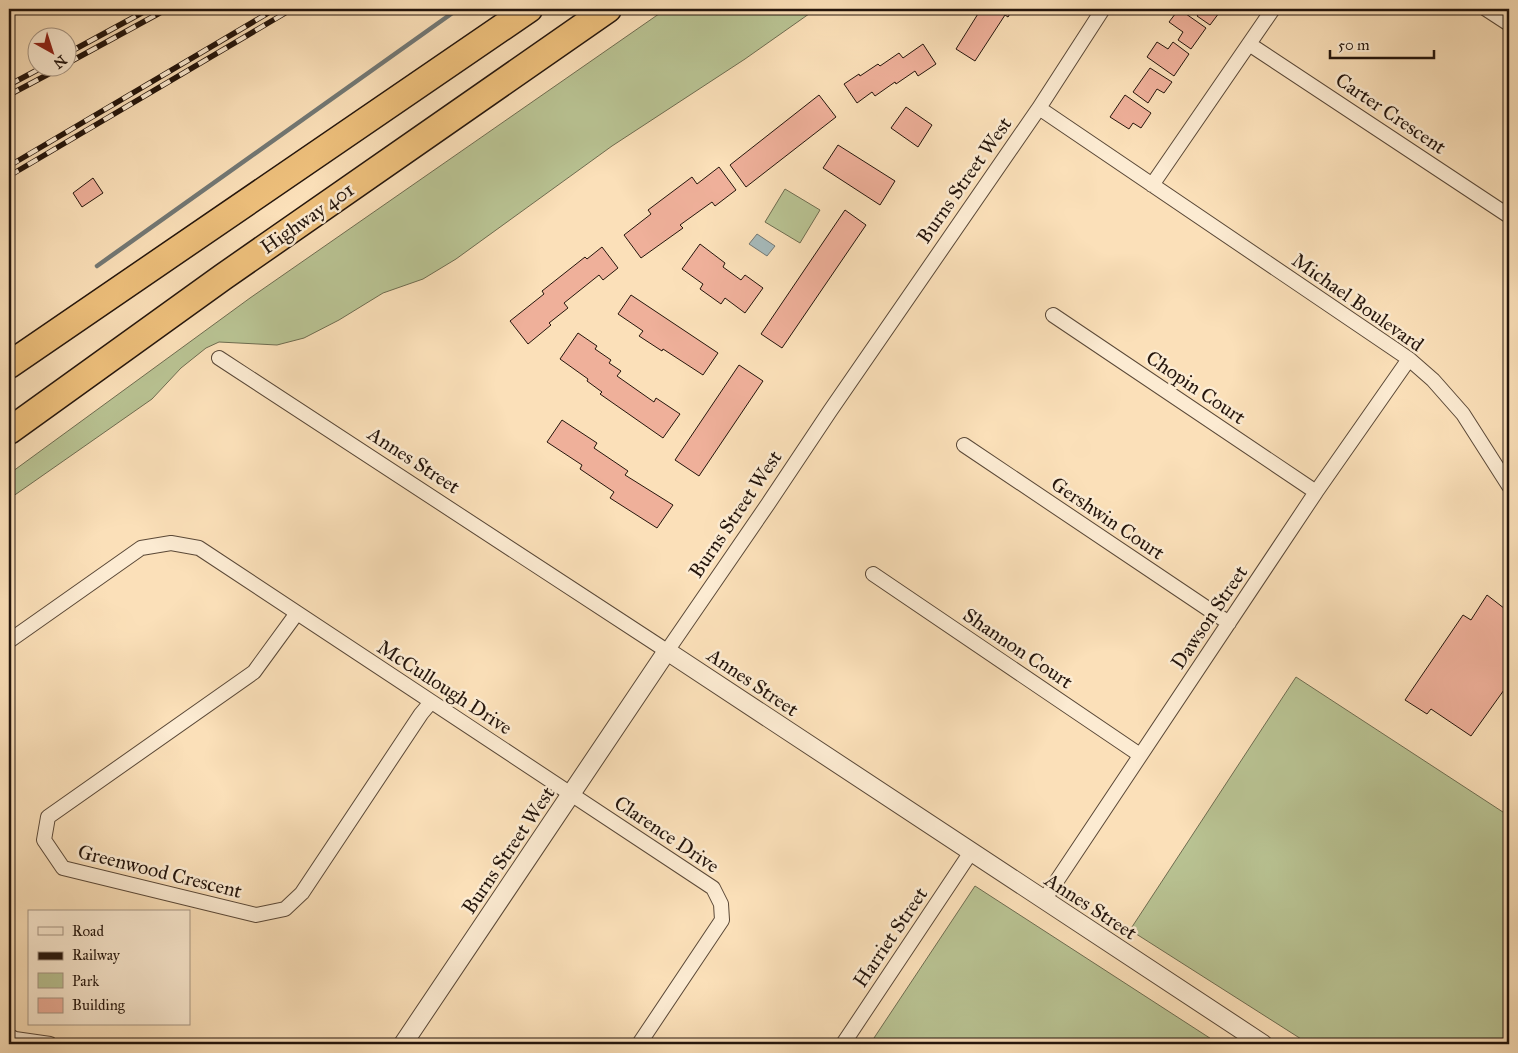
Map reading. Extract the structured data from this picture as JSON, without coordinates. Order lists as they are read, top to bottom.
{
  "streets": {
    "highway": ["Highway 401"],
    "street": [
      "Carter Crescent",
      "Burns Street West",
      "Michael Boulevard",
      "Chopin Court",
      "Annes Street",
      "Gershwin Court",
      "Dawson Street",
      "Shannon Court",
      "McCullough Drive",
      "Clarence Drive",
      "Greenwood Crescent",
      "Harriet Street"
    ]
  },
  "crossings": [
    ["Burns Street West", "Michael Boulevard"],
    ["Burns Street West", "Annes Street"],
    ["Burns Street West", "McCullough Drive"],
    ["Burns Street West", "Clarence Drive"],
    ["Michael Boulevard", "Dawson Street"],
    ["Chopin Court", "Dawson Street"],
    ["Annes Street", "Dawson Street"],
    ["Annes Street", "Harriet Street"],
    ["Gershwin Court", "Dawson Street"],
    ["Dawson Street", "Shannon Court"],
    ["McCullough Drive", "Clarence Drive"],
    ["McCullough Drive", "Greenwood Crescent"]
  ],
  "legend": [
    "Road",
    "Railway",
    "Park",
    "Building"
  ],
  "scale_bar": "50 m",
  "north": "bottom right"
}
